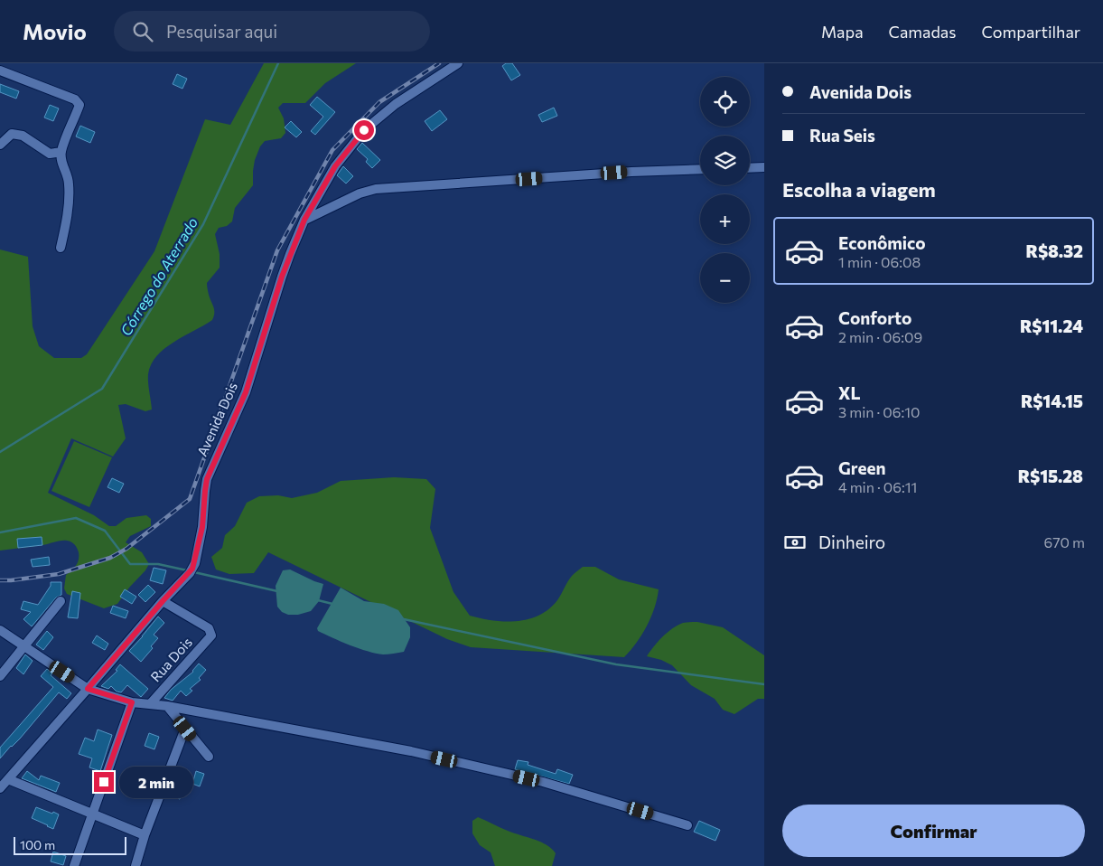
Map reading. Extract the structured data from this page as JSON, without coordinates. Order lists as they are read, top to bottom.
{
  "streets": {
    "street": ["Avenida Dois", "Rua Dois"]
  },
  "crossings": [
    ["Avenida Dois", "Rua Dois"]
  ],
  "water": ["Córrego do Aterrado"],
  "scale_bar": "100 m",
  "page": {
    "header": "Movio",
    "search": "Pesquisar aqui",
    "nav": ["Mapa", "Camadas", "Compartilhar"],
    "banner": ["Avenida Dois", "Rua Seis"],
    "map_buttons": ["+", "−"],
    "heading": "Escolha a viagem",
    "list": [
      {
        "name": "Econômico",
        "note": "1 min · 06:08",
        "value": "R$8.32"
      },
      {
        "name": "Conforto",
        "note": "2 min · 06:09",
        "value": "R$11.24"
      },
      {
        "name": "XL",
        "note": "3 min · 06:10",
        "value": "R$14.15"
      },
      {
        "name": "Green",
        "note": "4 min · 06:11",
        "value": "R$15.28"
      }
    ],
    "pay": ["Dinheiro", "670 m"],
    "bubble": "2 min",
    "buttons": "Confirmar",
    "scale": "100 m"
  }
}
